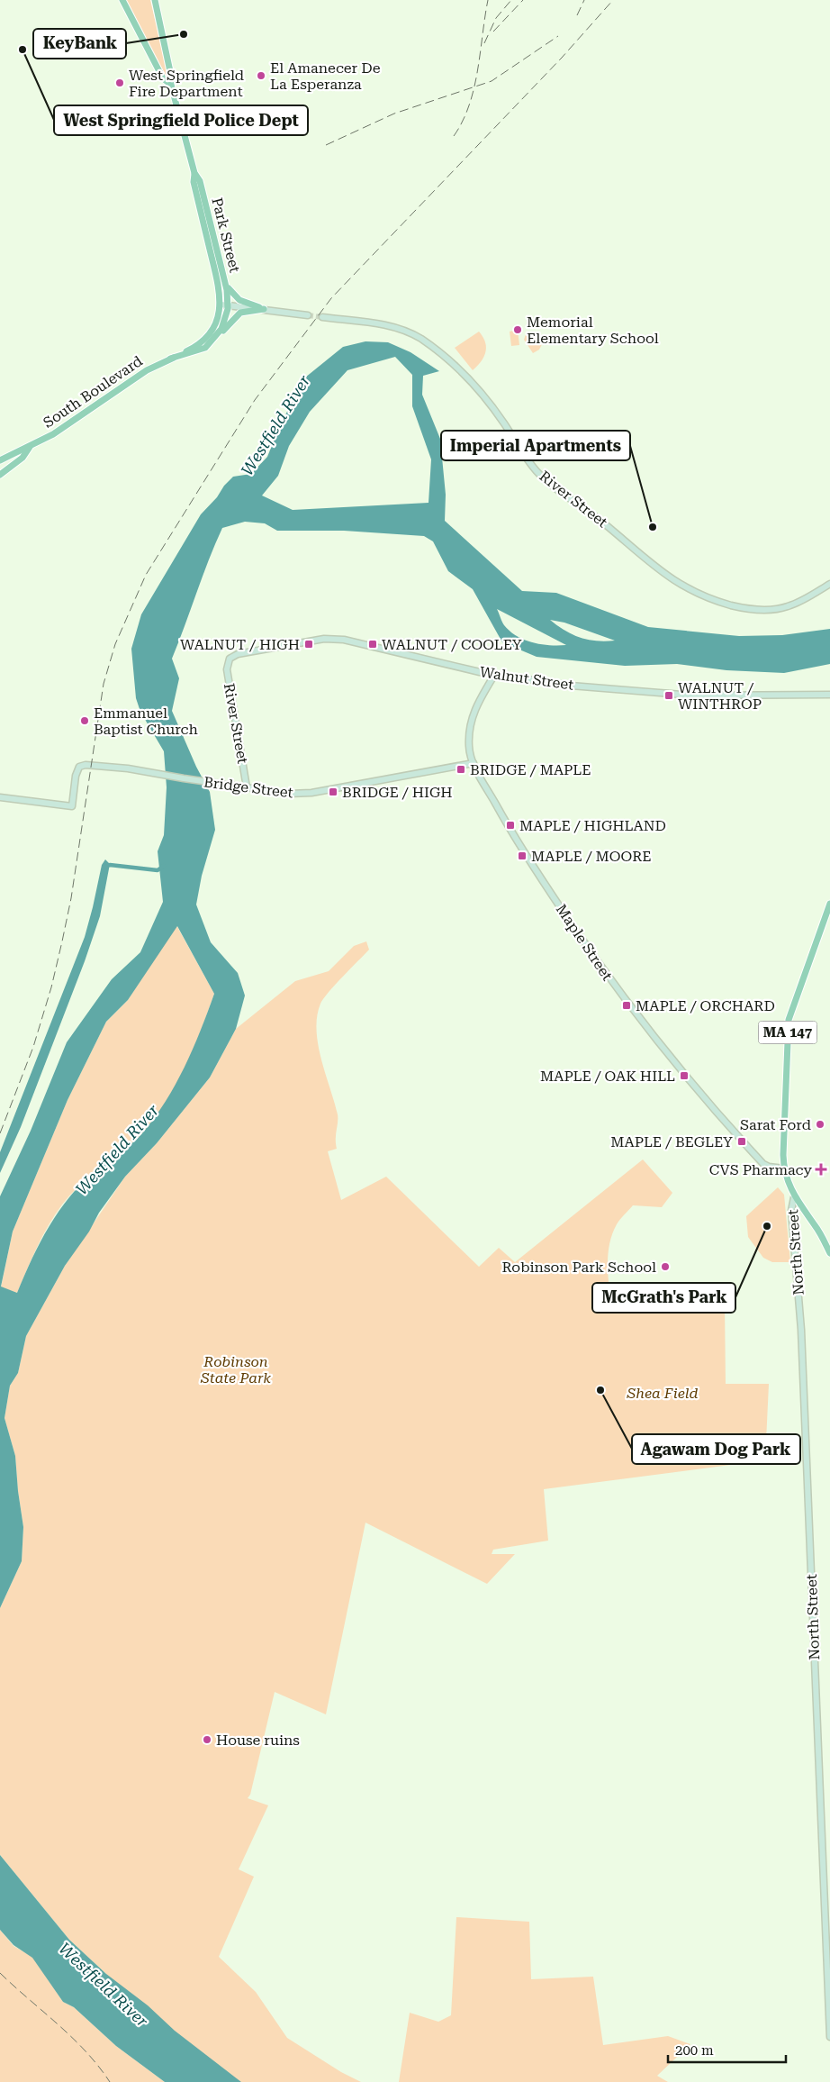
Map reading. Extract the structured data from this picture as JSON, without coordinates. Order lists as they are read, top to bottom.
{
  "streets": {
    "main road": [
      "Park Street",
      "South Boulevard",
      "River Street",
      "Walnut Street",
      "Bridge Street",
      "Maple Street",
      "MA 147",
      "North Street"
    ]
  },
  "crossings": [
    ["Park Street", "South Boulevard"],
    ["River Street", "Walnut Street"],
    ["River Street", "Bridge Street"],
    ["Walnut Street", "Maple Street"],
    ["Bridge Street", "Maple Street"],
    ["Maple Street", "MA 147"],
    ["MA 147", "North Street"]
  ],
  "water": ["Westfield River"],
  "parks": ["Robinson State Park", "Shea Field"],
  "places": {
    "other": [
      "KeyBank",
      "West Springfield Police Dept",
      "El Amanecer De La Esperanza",
      "West Springfield Fire Department",
      "Memorial Elementary School",
      "Imperial Apartments",
      "Emmanuel Baptist Church",
      "Sarat Ford",
      "McGrath's Park",
      "Robinson Park School",
      "Agawam Dog Park",
      "House ruins"
    ],
    "transit": [
      "WALNUT / HIGH",
      "WALNUT / COOLEY",
      "WALNUT / WINTHROP",
      "BRIDGE / MAPLE",
      "BRIDGE / HIGH",
      "MAPLE / HIGHLAND",
      "MAPLE / MOORE",
      "MAPLE / ORCHARD",
      "MAPLE / OAK HILL",
      "MAPLE / BEGLEY"
    ],
    "health": ["CVS Pharmacy"]
  },
  "scale_bar": "200 m"
}
